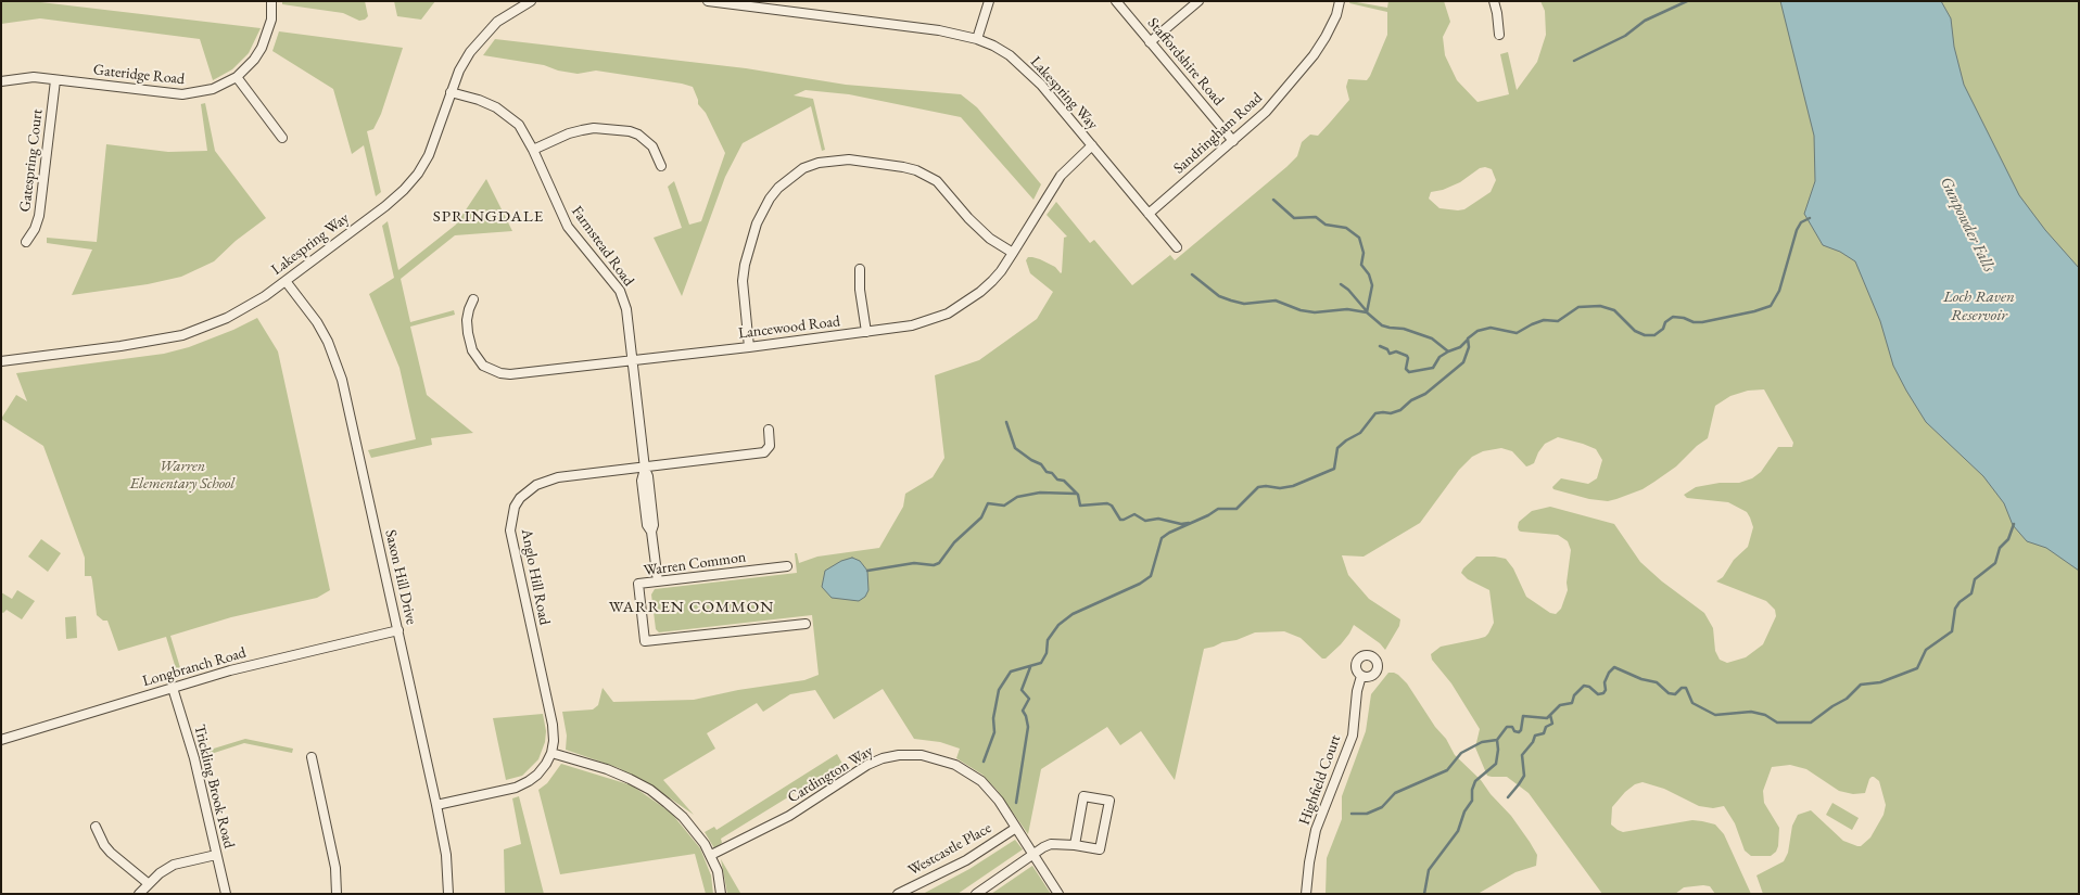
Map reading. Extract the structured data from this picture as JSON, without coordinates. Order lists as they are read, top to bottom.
{
  "streets": {
    "street": [
      "Staffordshire Road",
      "Gateridge Road",
      "Lakespring Way",
      "Sandringham Road",
      "Gatespring Court",
      "Farmstead Road",
      "Lancewood Road",
      "Warren Common",
      "Saxon Hill Drive",
      "Anglo Hill Road",
      "Longbranch Road",
      "Cardington Way",
      "Highfield Court",
      "Trickling Brook Road",
      "Westcastle Place"
    ]
  },
  "crossings": [
    ["Staffordshire Road", "Sandringham Road"],
    ["Gateridge Road", "Gatespring Court"],
    ["Lakespring Way", "Sandringham Road"],
    ["Lakespring Way", "Farmstead Road"],
    ["Lakespring Way", "Lancewood Road"],
    ["Lakespring Way", "Saxon Hill Drive"],
    ["Farmstead Road", "Lancewood Road"],
    ["Farmstead Road", "Warren Common"],
    ["Farmstead Road", "Anglo Hill Road"],
    ["Saxon Hill Drive", "Anglo Hill Road"],
    ["Saxon Hill Drive", "Longbranch Road"],
    ["Longbranch Road", "Trickling Brook Road"],
    ["Cardington Way", "Westcastle Place"]
  ],
  "districts": ["SPRINGDALE", "WARREN COMMON"],
  "water": ["Gunpowder Falls", "Loch Raven Reservoir"],
  "parks": ["Warren Elementary School"]
}
